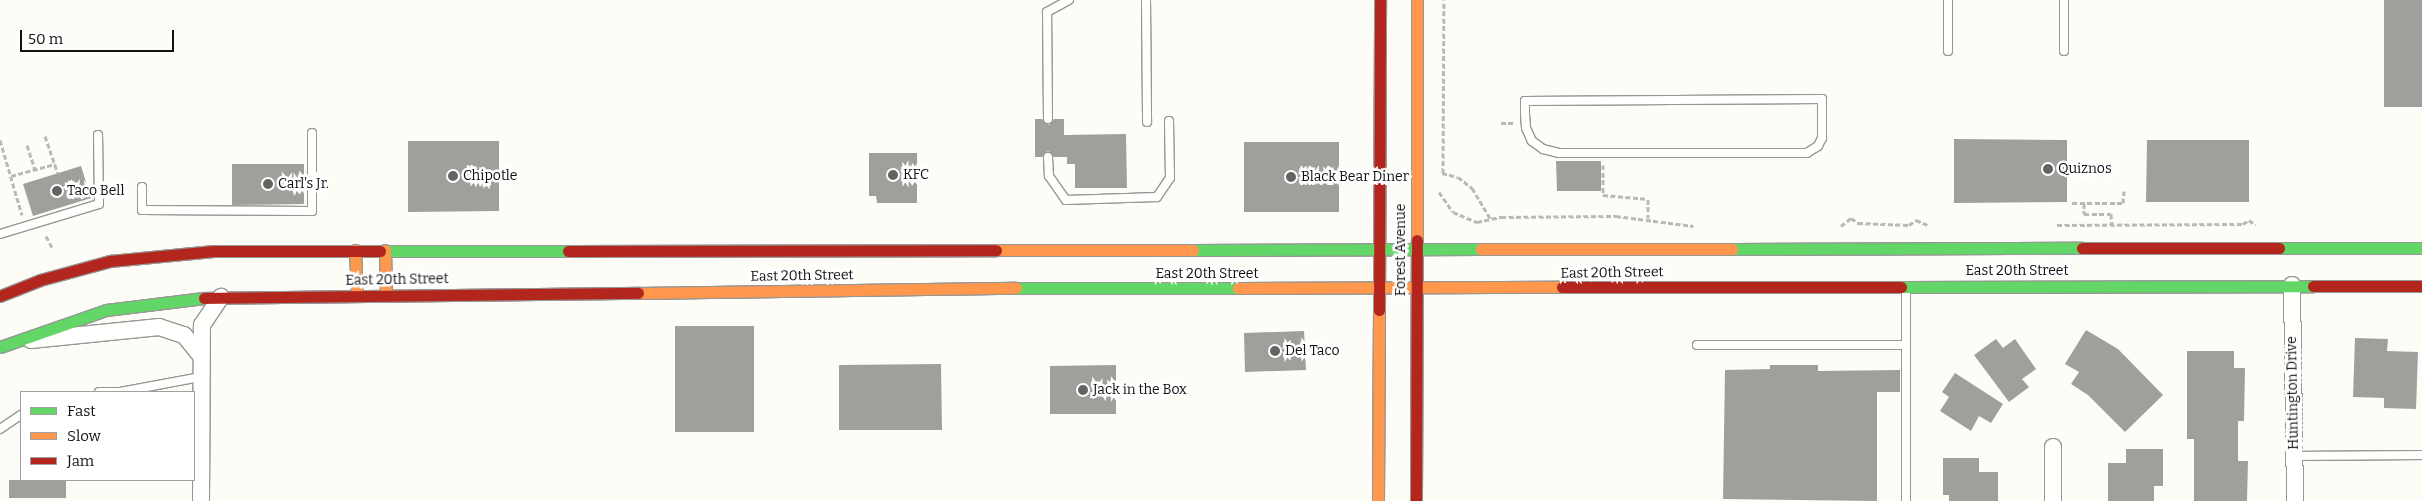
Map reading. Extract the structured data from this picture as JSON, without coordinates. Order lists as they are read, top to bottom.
{
  "streets": {
    "street": ["Forest Avenue", "East 20th Street", "Huntington Drive"]
  },
  "crossings": [
    ["Forest Avenue", "East 20th Street"],
    ["East 20th Street", "Huntington Drive"]
  ],
  "places": [
    "Quiznos",
    "KFC",
    "Chipotle",
    "Black Bear Diner",
    "Carl's Jr.",
    "Taco Bell",
    "Del Taco",
    "Jack in the Box"
  ],
  "legend": ["Fast", "Slow", "Jam"],
  "scale_bar": "50 m"
}
